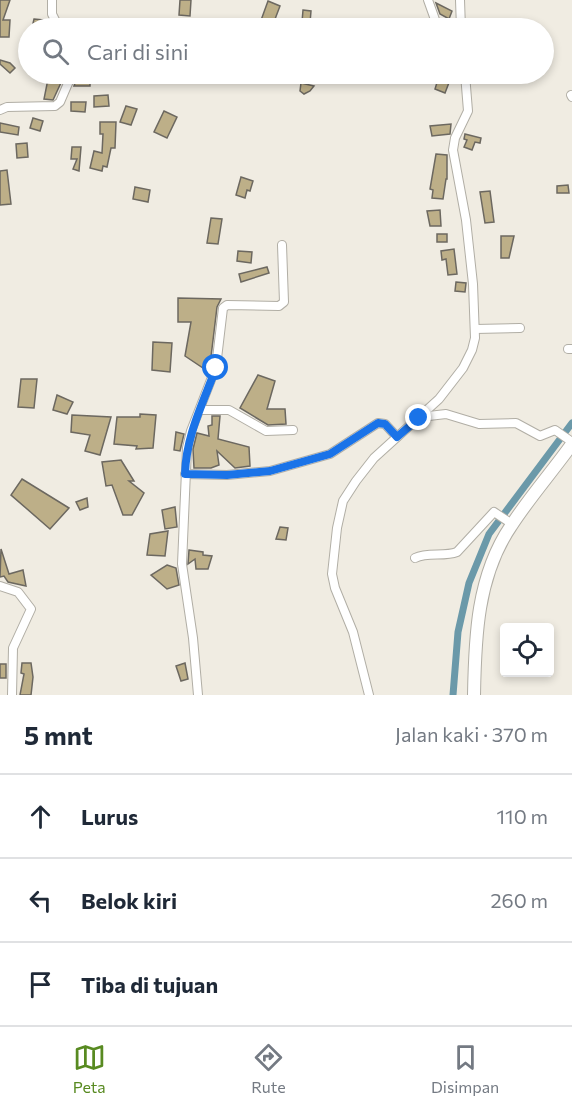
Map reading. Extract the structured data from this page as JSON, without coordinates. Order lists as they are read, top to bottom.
{
  "page": {
    "search": "Cari di sini",
    "heading": ["5 mnt", "Jalan kaki · 370 m"],
    "list": [
      ["Lurus", "110 m"],
      ["Belok kiri", "260 m"],
      "Tiba di tujuan"
    ],
    "nav": ["Peta", "Rute", "Disimpan"]
  }
}
